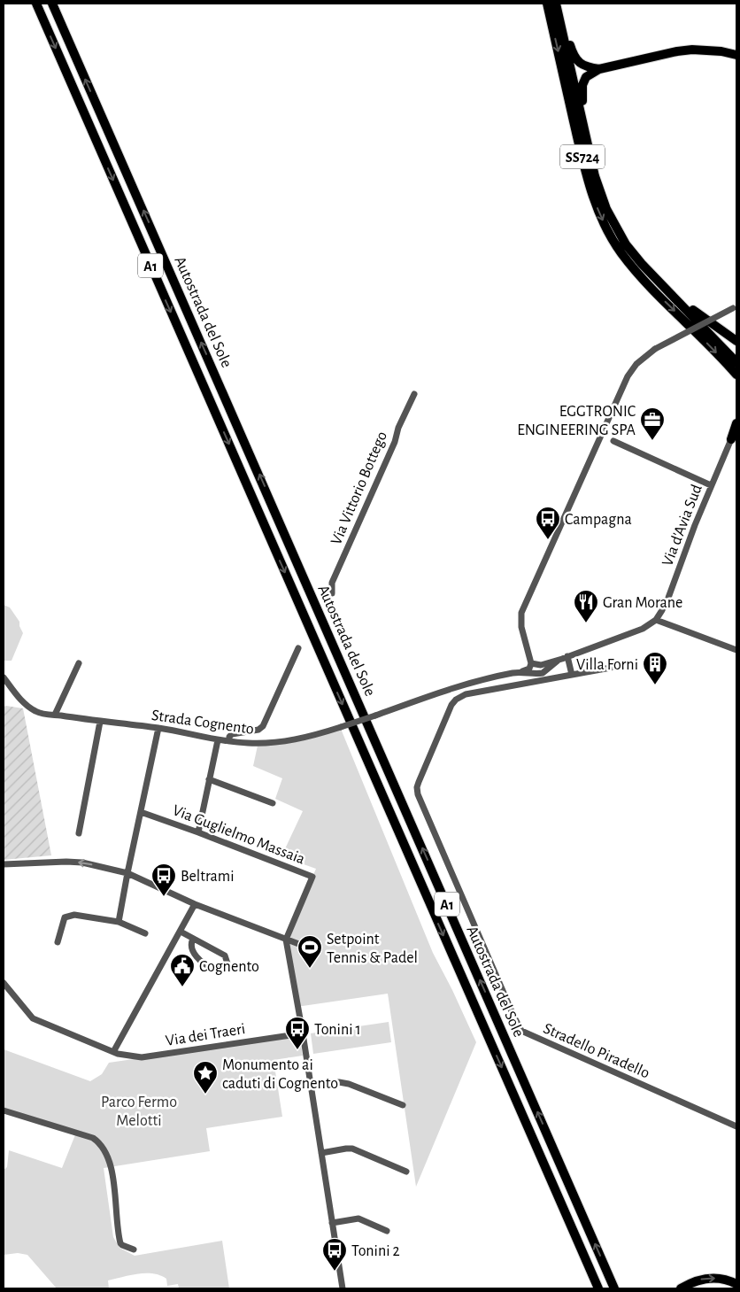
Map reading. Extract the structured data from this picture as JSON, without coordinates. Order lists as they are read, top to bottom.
{
  "streets": {
    "highway": ["SS724", "A1", "Autostrada del Sole"],
    "street": [
      "Via Vittorio Bottego",
      "Via d'Avia Sud",
      "Strada Cognento",
      "Via Guglielmo Massaia",
      "Via dei Traeri",
      "Stradello Piradello"
    ]
  },
  "crossings": [
    ["Via d'Avia Sud", "Strada Cognento"]
  ],
  "parks": ["Parco Fermo Melotti"],
  "places": {
    "office": ["EGGTRONIC ENGINEERING SPA"],
    "bus stop": [
      "Campagna",
      "Beltrami",
      "Tonini 1",
      "Tonini 2"
    ],
    "restaurant": ["Gran Morane"],
    "building": ["Villa Forni"],
    "sports": ["Setpoint Tennis & Padel"],
    "public building": ["Cognento"],
    "place": ["Monumento ai caduti di Cognento"]
  }
}
